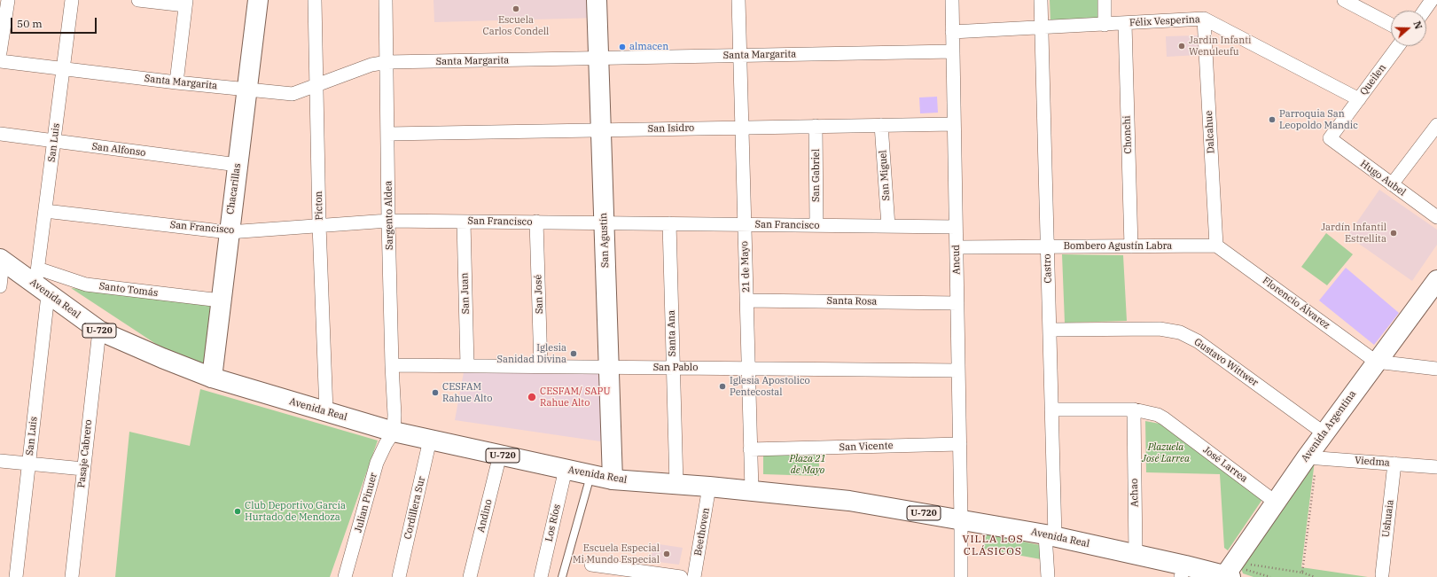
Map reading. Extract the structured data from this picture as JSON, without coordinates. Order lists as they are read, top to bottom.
{
  "streets": {
    "main road": [
      "Chacarillas",
      "San Agustín",
      "Avenida Real",
      "U-720",
      "Avenida Argentina"
    ],
    "street": [
      "Félix Vesperina",
      "Santa Margarita",
      "Queilen",
      "San Isidro",
      "Dalcahue",
      "Chonchi",
      "San Luis",
      "San Alfonso",
      "San Gabriel",
      "San Miguel",
      "Hugo Aubel",
      "Picton",
      "Sargento Aldea",
      "San Francisco",
      "Bombero Agustín Labra",
      "Ancud",
      "21 de Mayo",
      "Castro",
      "Santo Tomás",
      "San Juan",
      "San José",
      "Santa Rosa",
      "Florencio Álvarez",
      "Santa Ana",
      "Gustavo Wittwer",
      "San Pablo",
      "San Vicente",
      "Pasaje Cabrero",
      "Viedma",
      "José Larrea",
      "Achao",
      "Julian Pinuer",
      "Cordillera Sur",
      "Andino",
      "Ushuaia",
      "Los Ríos",
      "Beethoven"
    ]
  },
  "crossings": [
    ["Félix Vesperina", "Queilen"],
    ["Félix Vesperina", "Dalcahue"],
    ["Félix Vesperina", "Chonchi"],
    ["Félix Vesperina", "Ancud"],
    ["Félix Vesperina", "Castro"],
    ["Santa Margarita", "San Luis"],
    ["Santa Margarita", "Chacarillas"],
    ["Santa Margarita", "Picton"],
    ["Santa Margarita", "Sargento Aldea"],
    ["Santa Margarita", "San Agustín"],
    ["Santa Margarita", "Ancud"],
    ["Santa Margarita", "21 de Mayo"],
    ["Queilen", "Hugo Aubel"],
    ["San Isidro", "San Gabriel"],
    ["San Isidro", "San Miguel"],
    ["San Isidro", "Sargento Aldea"],
    ["San Isidro", "San Agustín"],
    ["San Isidro", "Ancud"],
    ["San Isidro", "21 de Mayo"],
    ["Dalcahue", "Bombero Agustín Labra"],
    ["Dalcahue", "Florencio Álvarez"],
    ["Chonchi", "Bombero Agustín Labra"],
    ["San Luis", "San Alfonso"],
    ["San Luis", "San Francisco"],
    ["San Luis", "Santo Tomás"],
    ["San Luis", "Avenida Real"],
    ["San Alfonso", "Chacarillas"],
    ["San Gabriel", "San Francisco"],
    ["San Miguel", "San Francisco"],
    ["Chacarillas", "San Francisco"],
    ["Chacarillas", "Santo Tomás"],
    ["Chacarillas", "Avenida Real"],
    ["Picton", "San Francisco"],
    ["Picton", "Avenida Real"],
    ["Sargento Aldea", "San Francisco"],
    ["Sargento Aldea", "Avenida Real"],
    ["Sargento Aldea", "San Pablo"],
    ["Sargento Aldea", "Julian Pinuer"],
    ["San Francisco", "San Agustín"],
    ["San Francisco", "Ancud"],
    ["San Francisco", "21 de Mayo"],
    ["San Francisco", "San Juan"],
    ["San Francisco", "San José"],
    ["San Francisco", "Santa Ana"],
    ["San Agustín", "Avenida Real"],
    ["San Agustín", "San Pablo"],
    ["Bombero Agustín Labra", "Ancud"],
    ["Bombero Agustín Labra", "Castro"],
    ["Bombero Agustín Labra", "Florencio Álvarez"],
    ["Ancud", "Avenida Real"],
    ["Ancud", "Santa Rosa"],
    ["Ancud", "San Pablo"],
    ["Ancud", "San Vicente"],
    ["21 de Mayo", "Avenida Real"],
    ["21 de Mayo", "Santa Rosa"],
    ["21 de Mayo", "San Pablo"],
    ["21 de Mayo", "San Vicente"],
    ["Castro", "Avenida Real"],
    ["Castro", "Gustavo Wittwer"],
    ["Castro", "José Larrea"],
    ["Santo Tomás", "Avenida Real"],
    ["San Juan", "San Pablo"],
    ["San José", "San Pablo"],
    ["Avenida Real", "Santa Ana"],
    ["Avenida Real", "Avenida Argentina"],
    ["Avenida Real", "Pasaje Cabrero"],
    ["Avenida Real", "Achao"],
    ["Avenida Real", "Julian Pinuer"],
    ["Avenida Real", "Cordillera Sur"],
    ["Avenida Real", "Andino"],
    ["Avenida Real", "Los Ríos"],
    ["Avenida Real", "Beethoven"],
    ["Florencio Álvarez", "Avenida Argentina"],
    ["Santa Ana", "San Pablo"],
    ["Gustavo Wittwer", "Avenida Argentina"],
    ["Avenida Argentina", "Viedma"],
    ["Avenida Argentina", "José Larrea"],
    ["Viedma", "Ushuaia"],
    ["José Larrea", "Achao"]
  ],
  "districts": ["VILLA LOS CLÁSICOS"],
  "parks": ["Plazuela José Larrea", "Plaza 21 de Mayo"],
  "places": [
    "Escuela Carlos Condell",
    "Jardin Infanti Wenuleufu",
    "almacen",
    "Parroquia San Leopoldo Mandic",
    "Jardín Infantil Estrellita",
    "Iglesia Sanidad Divina",
    "Iglesia Apostolico Pentecostal",
    "CESFAM Rahue Alto",
    "CESFAM/ SAPU Rahue Alto",
    "Club Deportivo García Hurtado de Mendoza",
    "Escuela Especial Mi Mundo Especial"
  ],
  "scale_bar": "50 m",
  "north": "right"
}
